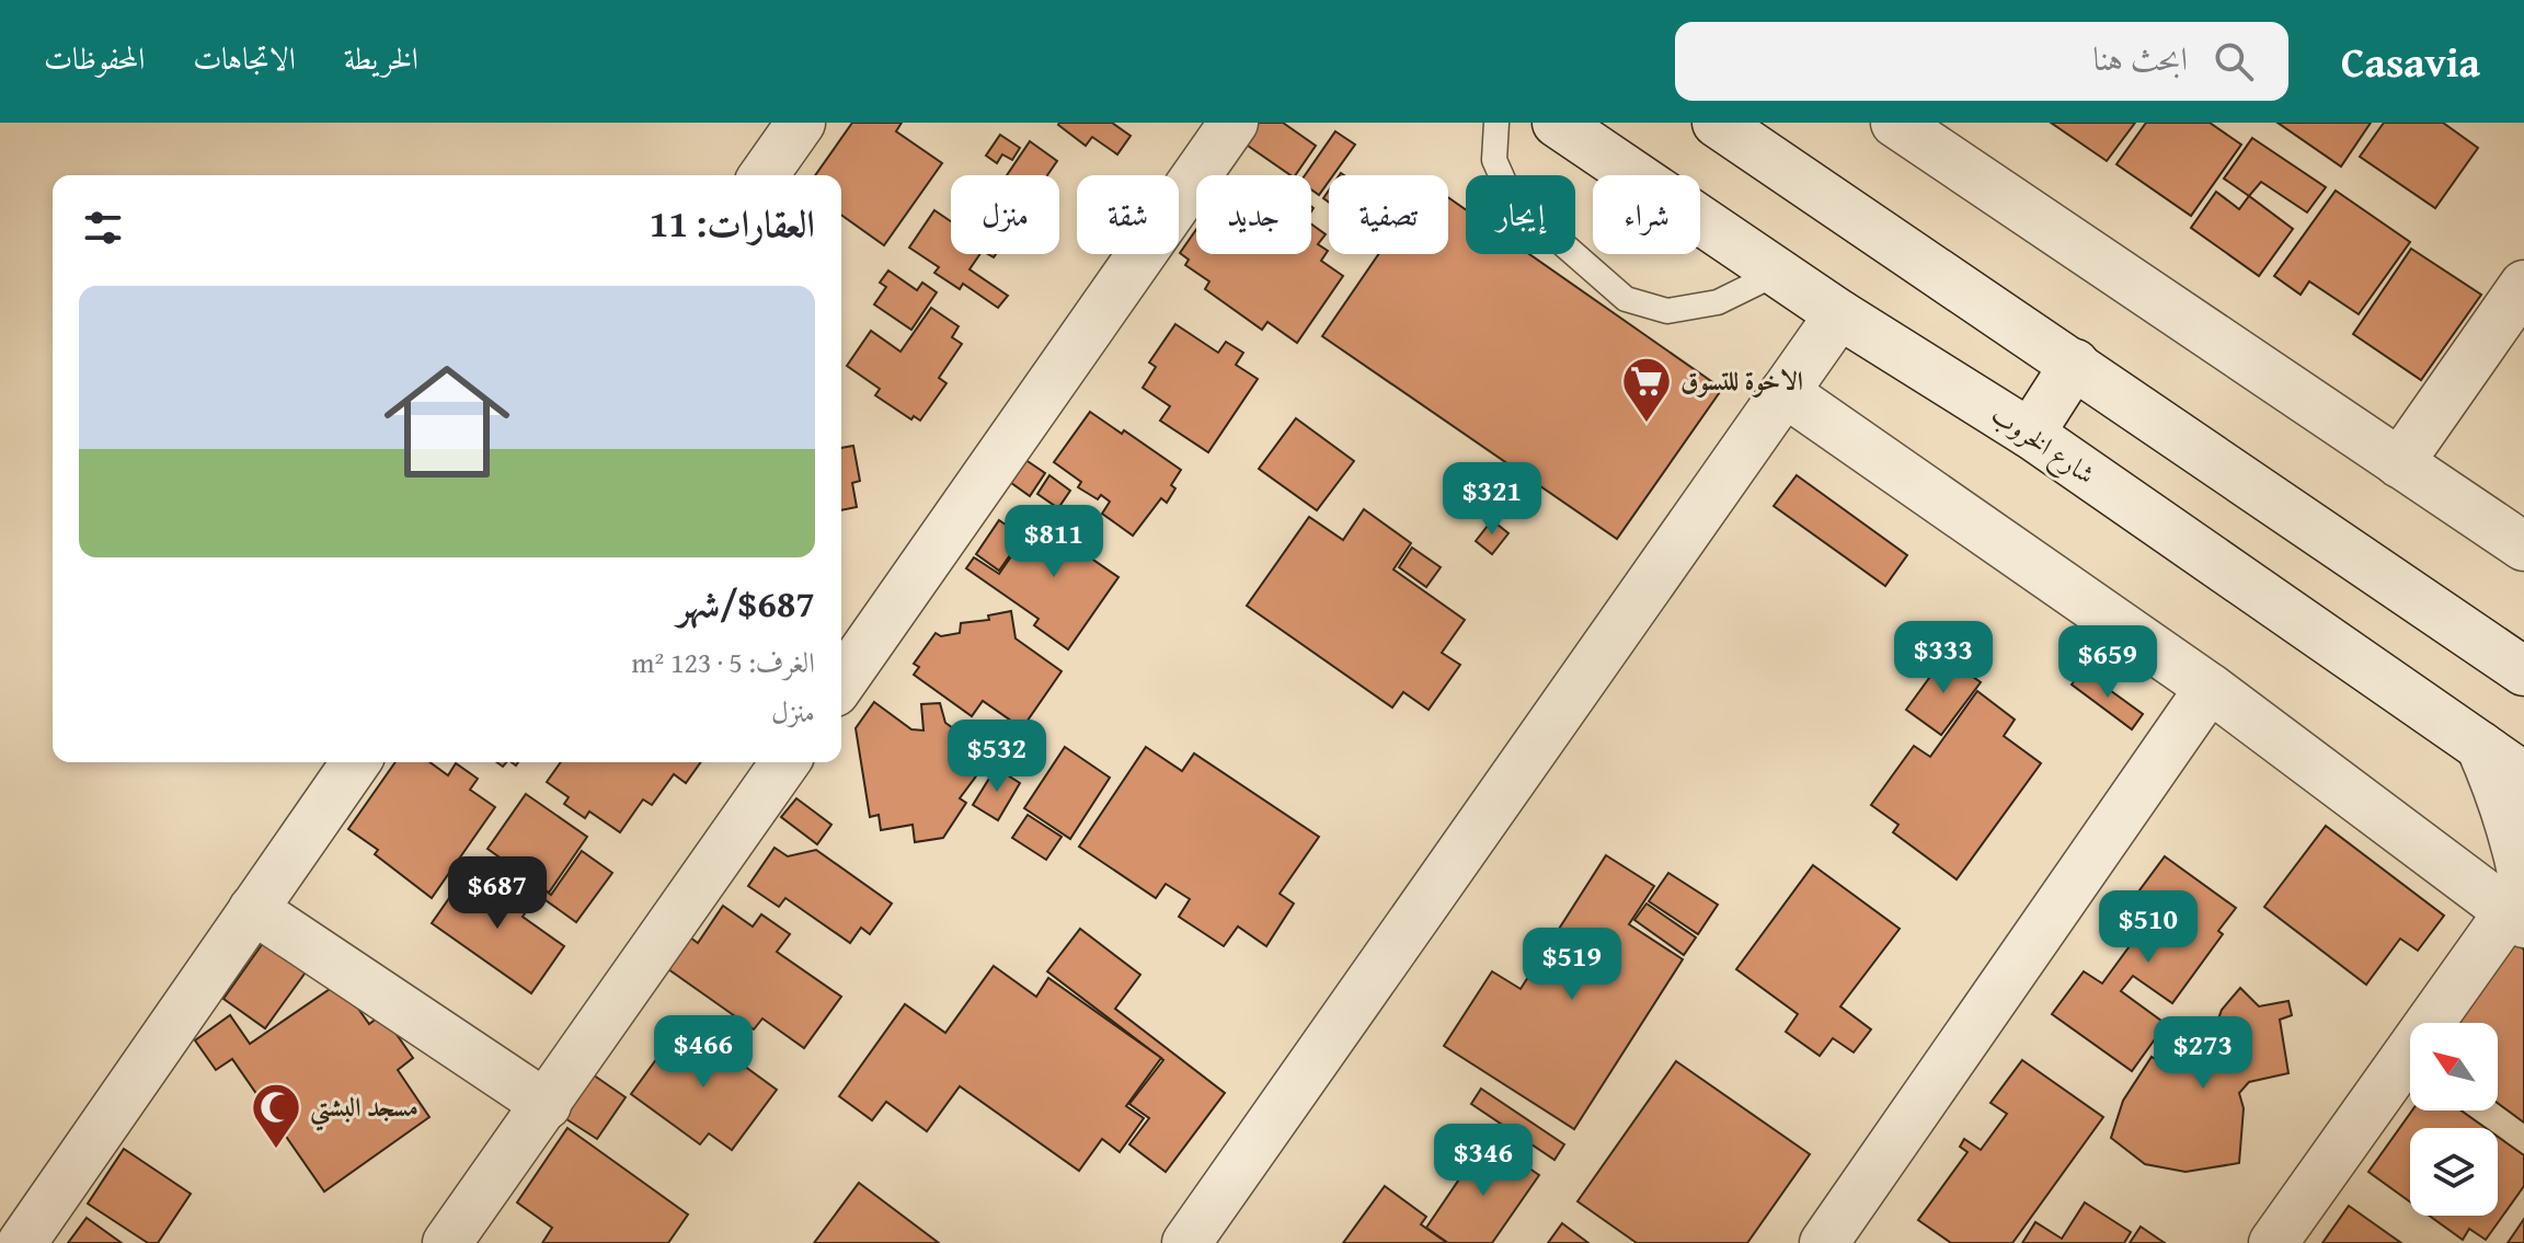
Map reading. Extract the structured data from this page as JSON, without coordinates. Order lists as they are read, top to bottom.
{
  "streets": {
    "street": ["شارع الخروب"]
  },
  "places": {
    "supermarket": ["الاخوة للتسوق"],
    "mosque": ["مسجد البشتي"]
  },
  "north": "top left",
  "page": {
    "header": "Casavia",
    "search": "ابحث هنا",
    "nav": ["الخريطة", "الاتجاهات", "المحفوظات"],
    "chip": [
      "شراء",
      "إيجار",
      "تصفية",
      "جديد",
      "شقة",
      "منزل"
    ],
    "heading": "العقارات: 11",
    "list": [
      {
        "name": "$687/شهر",
        "note": "الغرف: 5 · 123 m² · منزل"
      }
    ],
    "price": [
      "$321",
      "$811",
      "$333",
      "$659",
      "$532",
      "$687",
      "$510",
      "$519",
      "$466",
      "$273",
      "$346"
    ]
  }
}
